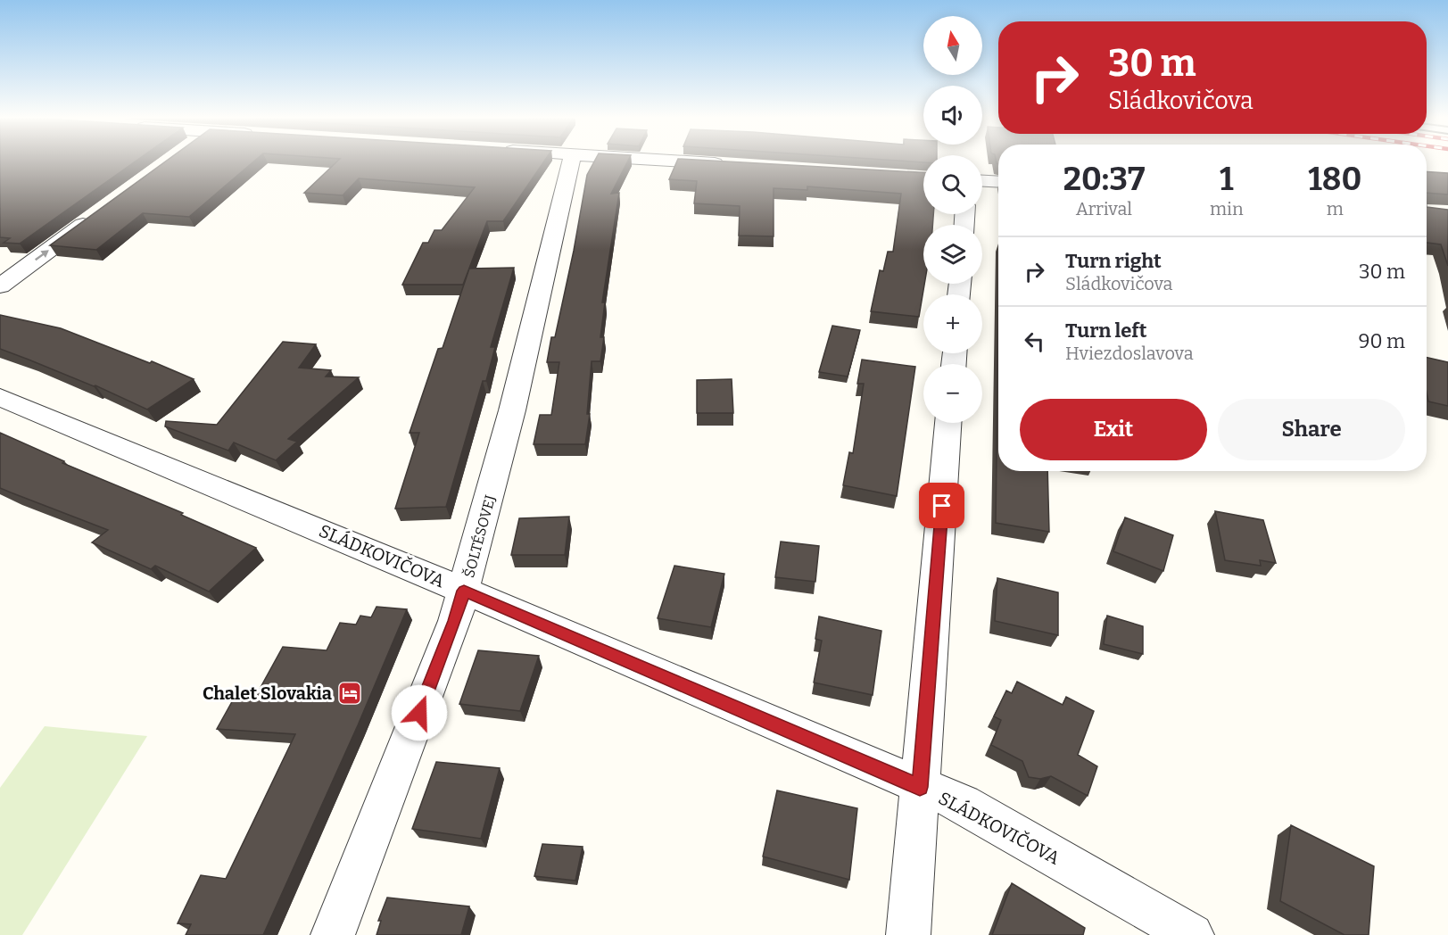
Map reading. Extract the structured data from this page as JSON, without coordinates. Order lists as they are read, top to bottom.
{
  "streets": {
    "street": ["ŠOLTÉSOVEJ", "SLÁDKOVIČOVA"]
  },
  "crossings": [
    ["ŠOLTÉSOVEJ", "SLÁDKOVIČOVA"]
  ],
  "places": {
    "hotel": ["Chalet Slovakia"]
  },
  "north": "top",
  "page": {
    "map_buttons": ["+", "−"],
    "turn": ["30 m", "Sládkovičova"],
    "eta": [
      "20:37",
      "Arrival",
      "1",
      "min",
      "180",
      "m"
    ],
    "list": [
      {
        "name": "Turn right",
        "note": "Sládkovičova",
        "value": "30 m"
      },
      {
        "name": "Turn left",
        "note": "Hviezdoslavova",
        "value": "90 m"
      }
    ],
    "buttons": ["Exit", "Share"]
  }
}
